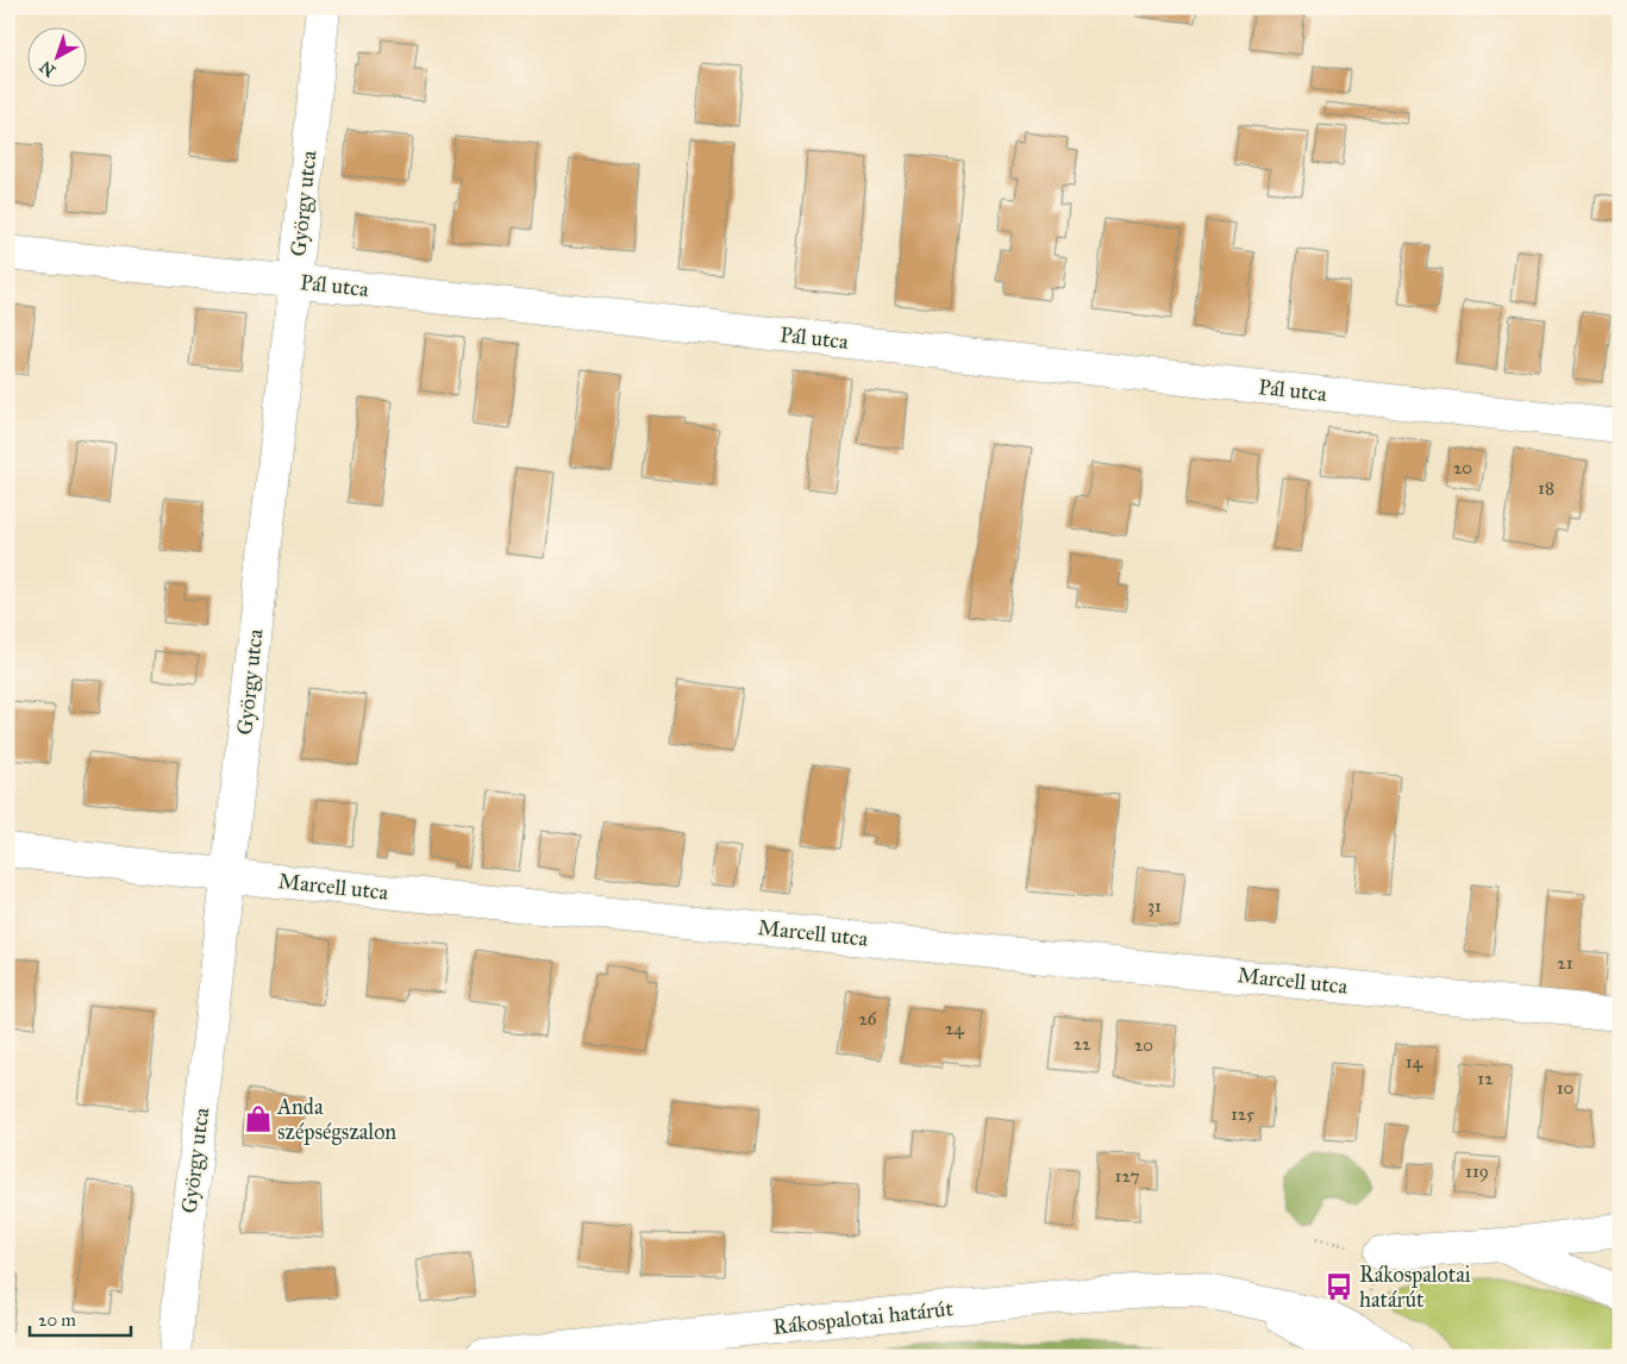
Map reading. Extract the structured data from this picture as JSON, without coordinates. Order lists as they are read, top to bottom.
{
  "streets": {
    "street": [
      "György utca",
      "Pál utca",
      "Marcell utca",
      "Rákospalotai határút"
    ]
  },
  "crossings": [
    ["György utca", "Pál utca"],
    ["György utca", "Marcell utca"]
  ],
  "places": {
    "shop": ["Anda szépségszalon"],
    "bus stop": ["Rákospalotai határút"]
  },
  "house_numbers": [
    "20",
    "18",
    "31",
    "21",
    "26",
    "24",
    "22",
    "20",
    "14",
    "12",
    "10",
    "125",
    "119",
    "127"
  ],
  "scale_bar": "20 m",
  "north": "bottom left"
}
